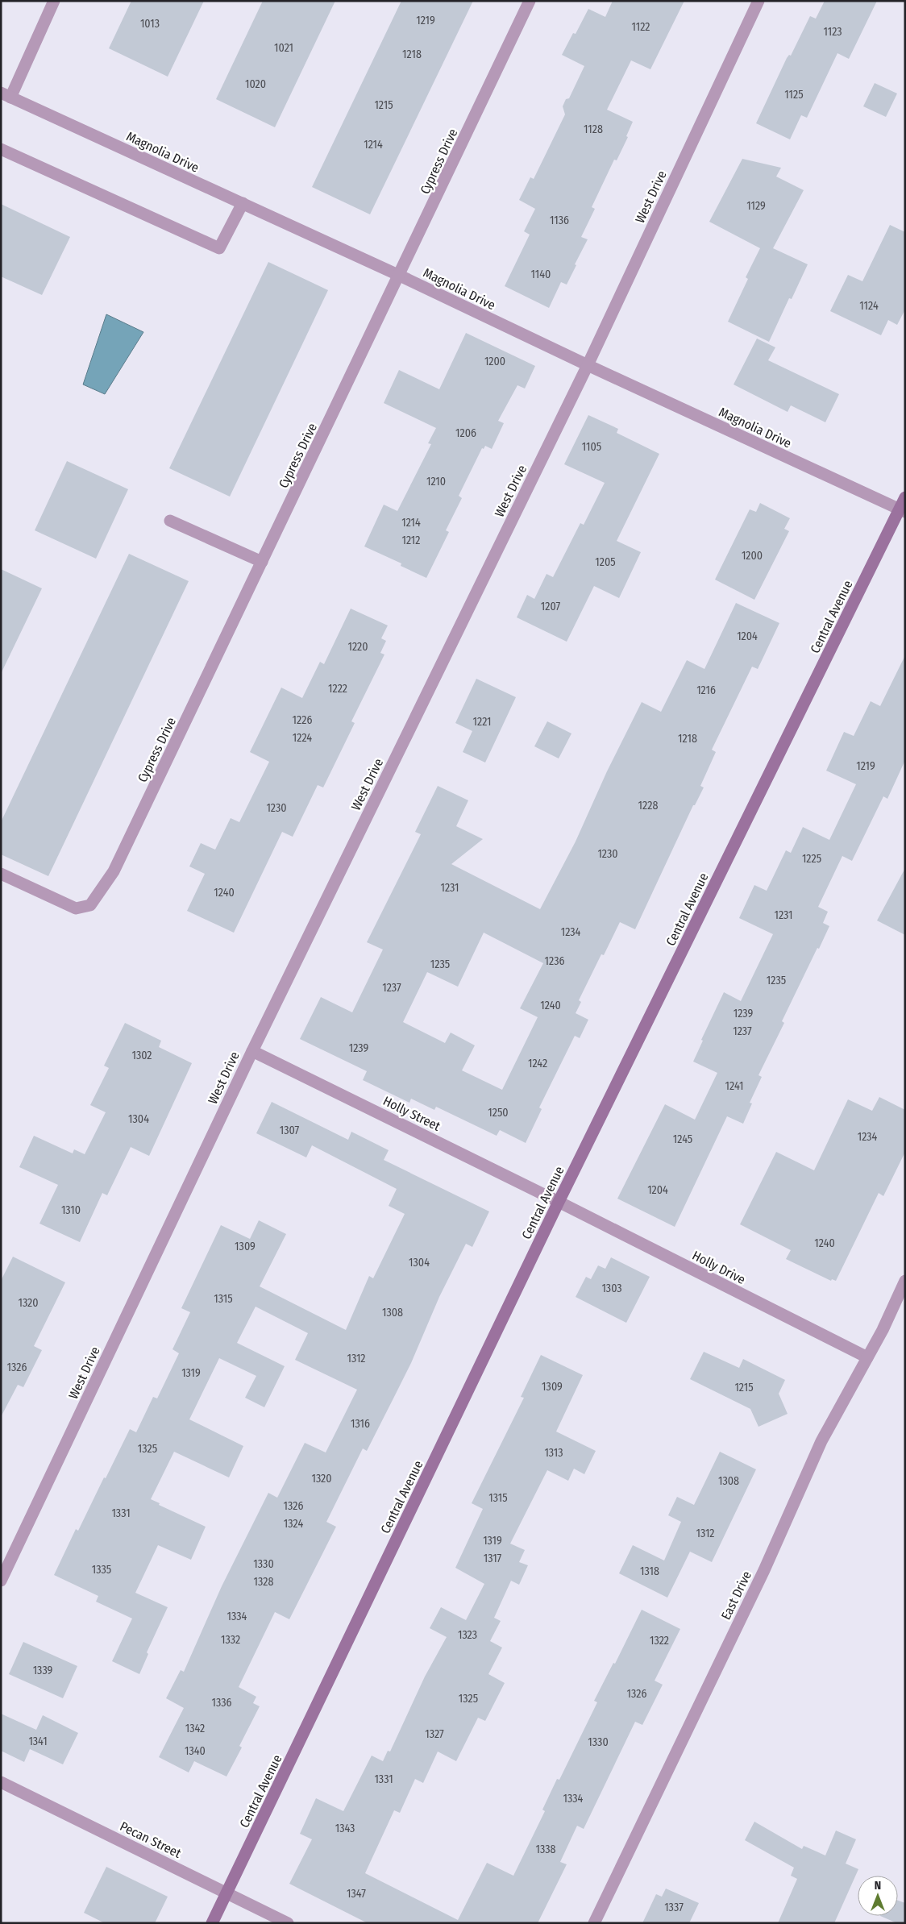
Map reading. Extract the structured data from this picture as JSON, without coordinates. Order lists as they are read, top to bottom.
{
  "streets": {
    "street": [
      "Magnolia Drive",
      "Cypress Drive",
      "West Drive",
      "Central Avenue",
      "Holly Street",
      "Holly Drive",
      "East Drive",
      "Pecan Street"
    ]
  },
  "crossings": [
    ["Magnolia Drive", "Cypress Drive"],
    ["Magnolia Drive", "West Drive"],
    ["Magnolia Drive", "Central Avenue"],
    ["West Drive", "Holly Street"],
    ["Central Avenue", "Holly Street"],
    ["Central Avenue", "Holly Drive"],
    ["Central Avenue", "Pecan Street"],
    ["Holly Street", "Holly Drive"],
    ["Holly Drive", "East Drive"]
  ],
  "house_numbers": [
    "1219",
    "1013",
    "1122",
    "1123",
    "1021",
    "1218",
    "1020",
    "1125",
    "1215",
    "1128",
    "1214",
    "1129",
    "1136",
    "1140",
    "1124",
    "1200",
    "1206",
    "1105",
    "1210",
    "1214",
    "1212",
    "1200",
    "1205",
    "1207",
    "1204",
    "1220",
    "1222",
    "1216",
    "1226",
    "1221",
    "1224",
    "1218",
    "1219",
    "1228",
    "1230",
    "1230",
    "1225",
    "1231",
    "1240",
    "1231",
    "1234",
    "1236",
    "1235",
    "1235",
    "1237",
    "1240",
    "1239",
    "1237",
    "1239",
    "1302",
    "1242",
    "1241",
    "1250",
    "1304",
    "1307",
    "1234",
    "1245",
    "1204",
    "1310",
    "1240",
    "1309",
    "1304",
    "1303",
    "1315",
    "1320",
    "1308",
    "1312",
    "1326",
    "1319",
    "1309",
    "1215",
    "1316",
    "1325",
    "1313",
    "1320",
    "1308",
    "1315",
    "1326",
    "1331",
    "1324",
    "1312",
    "1319",
    "1317",
    "1330",
    "1335",
    "1318",
    "1328",
    "1334",
    "1323",
    "1332",
    "1322",
    "1339",
    "1326",
    "1325",
    "1336",
    "1342",
    "1327",
    "1341",
    "1330",
    "1340",
    "1331",
    "1334",
    "1343",
    "1338",
    "1347",
    "1337"
  ],
  "north": "top"
}
